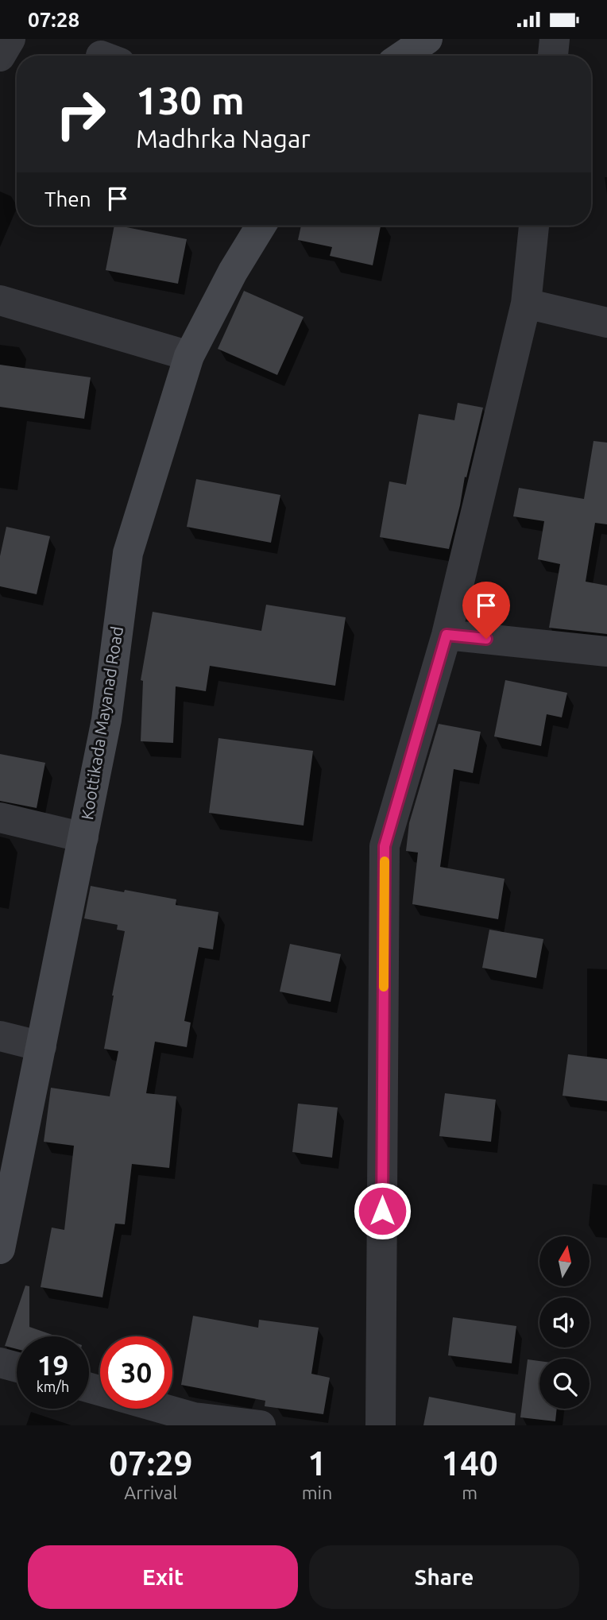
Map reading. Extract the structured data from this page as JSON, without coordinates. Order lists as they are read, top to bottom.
{
  "streets": {
    "main road": ["Koottikada Mayanad Road"]
  },
  "north": "top",
  "page": {
    "status": "07:28",
    "turn": ["130 m", "Madhrka Nagar"],
    "then": "Then",
    "speed": "19 km/h",
    "limit": "30",
    "eta": [
      "07:29",
      "Arrival",
      "1",
      "min",
      "140",
      "m"
    ],
    "buttons": ["Exit", "Share"]
  }
}
